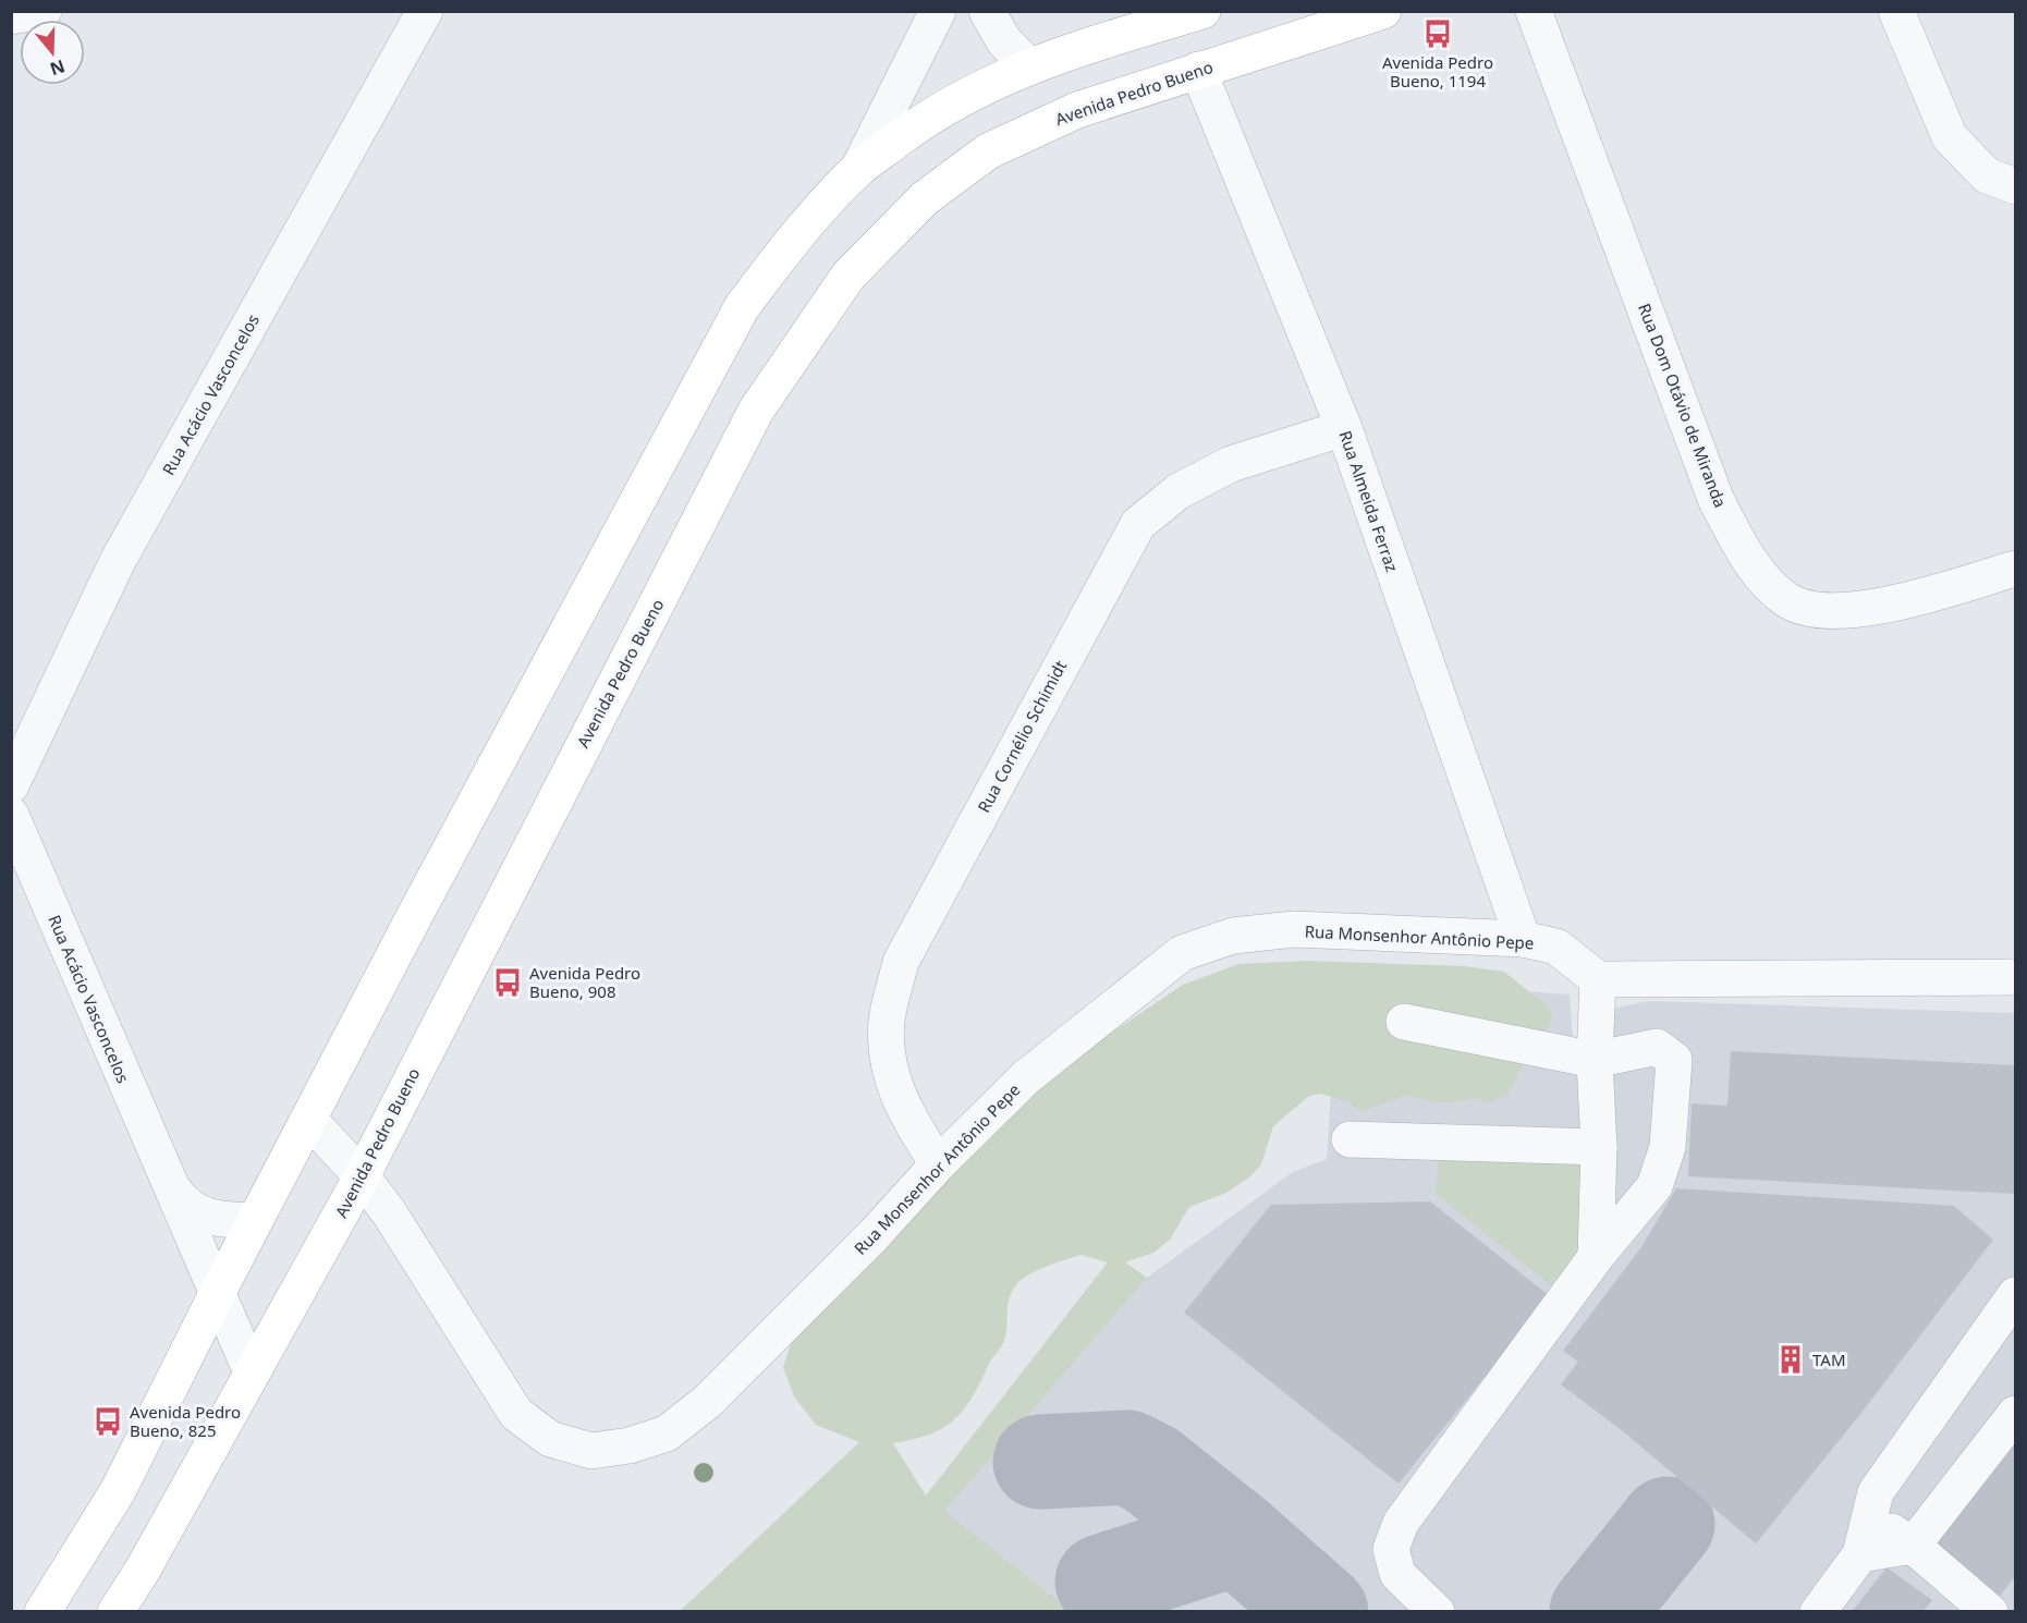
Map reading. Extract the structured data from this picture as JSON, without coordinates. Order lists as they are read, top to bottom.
{
  "streets": {
    "main road": ["Avenida Pedro Bueno"],
    "street": [
      "Rua Acácio Vasconcelos",
      "Rua Dom Otávio de Miranda",
      "Rua Almeida Ferraz",
      "Rua Cornélio Schimidt",
      "Rua Monsenhor Antônio Pepe"
    ]
  },
  "crossings": [
    ["Avenida Pedro Bueno", "Rua Acácio Vasconcelos"],
    ["Avenida Pedro Bueno", "Rua Almeida Ferraz"],
    ["Avenida Pedro Bueno", "Rua Monsenhor Antônio Pepe"],
    ["Rua Almeida Ferraz", "Rua Cornélio Schimidt"],
    ["Rua Almeida Ferraz", "Rua Monsenhor Antônio Pepe"],
    ["Rua Cornélio Schimidt", "Rua Monsenhor Antônio Pepe"]
  ],
  "places": {
    "bus stop": ["Avenida Pedro Bueno, 1194", "Avenida Pedro Bueno, 908", "Avenida Pedro Bueno, 825"],
    "building": ["TAM"]
  },
  "north": "bottom"
}
